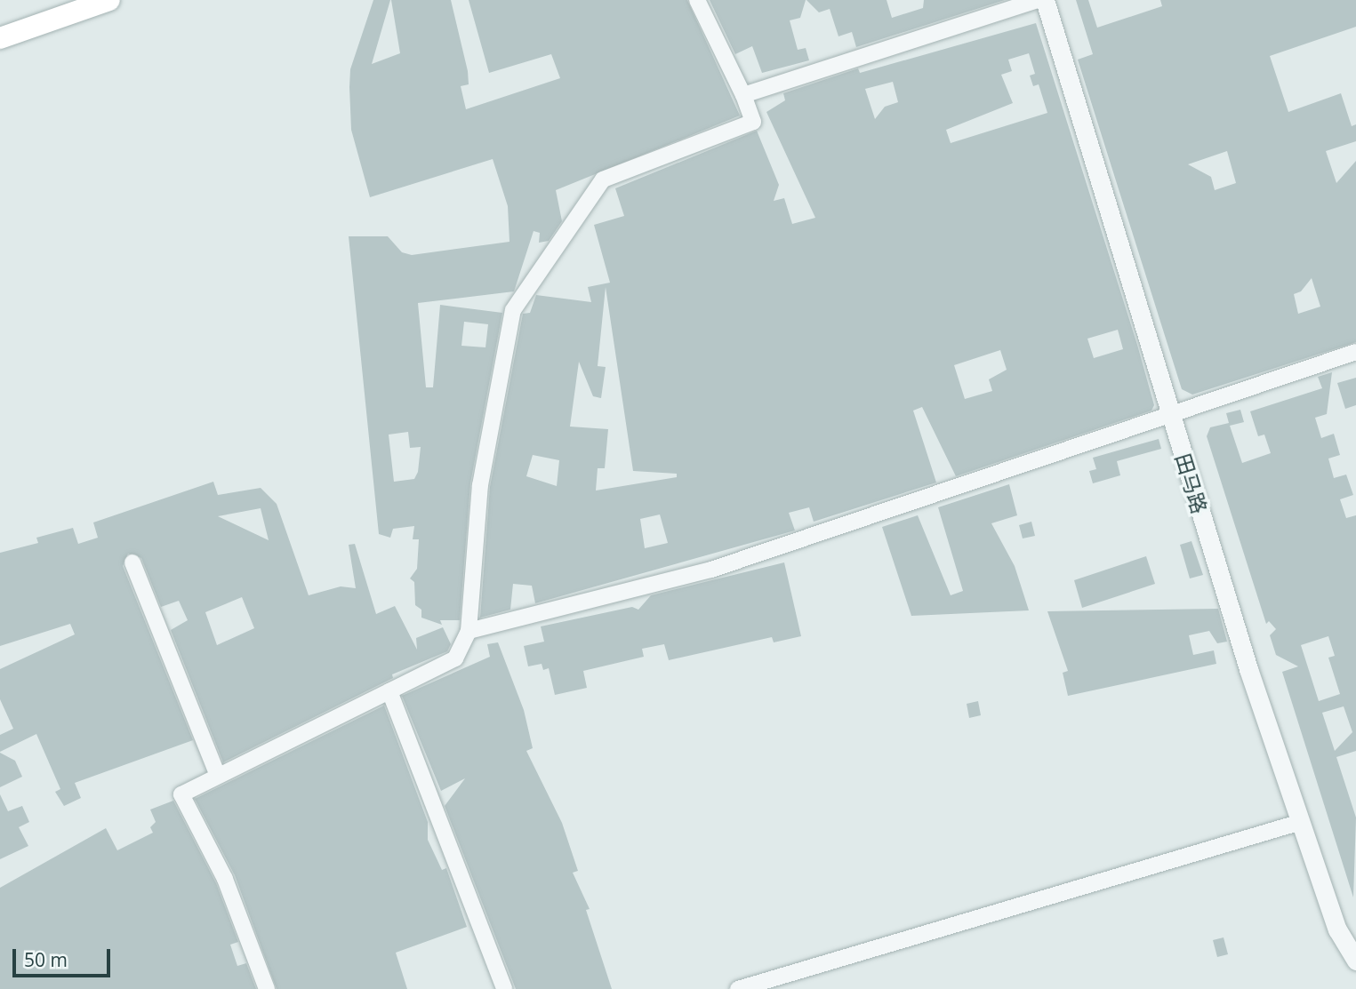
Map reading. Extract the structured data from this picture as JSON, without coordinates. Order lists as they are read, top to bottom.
{
  "streets": {
    "street": ["田马路"]
  },
  "scale_bar": "50 m"
}
